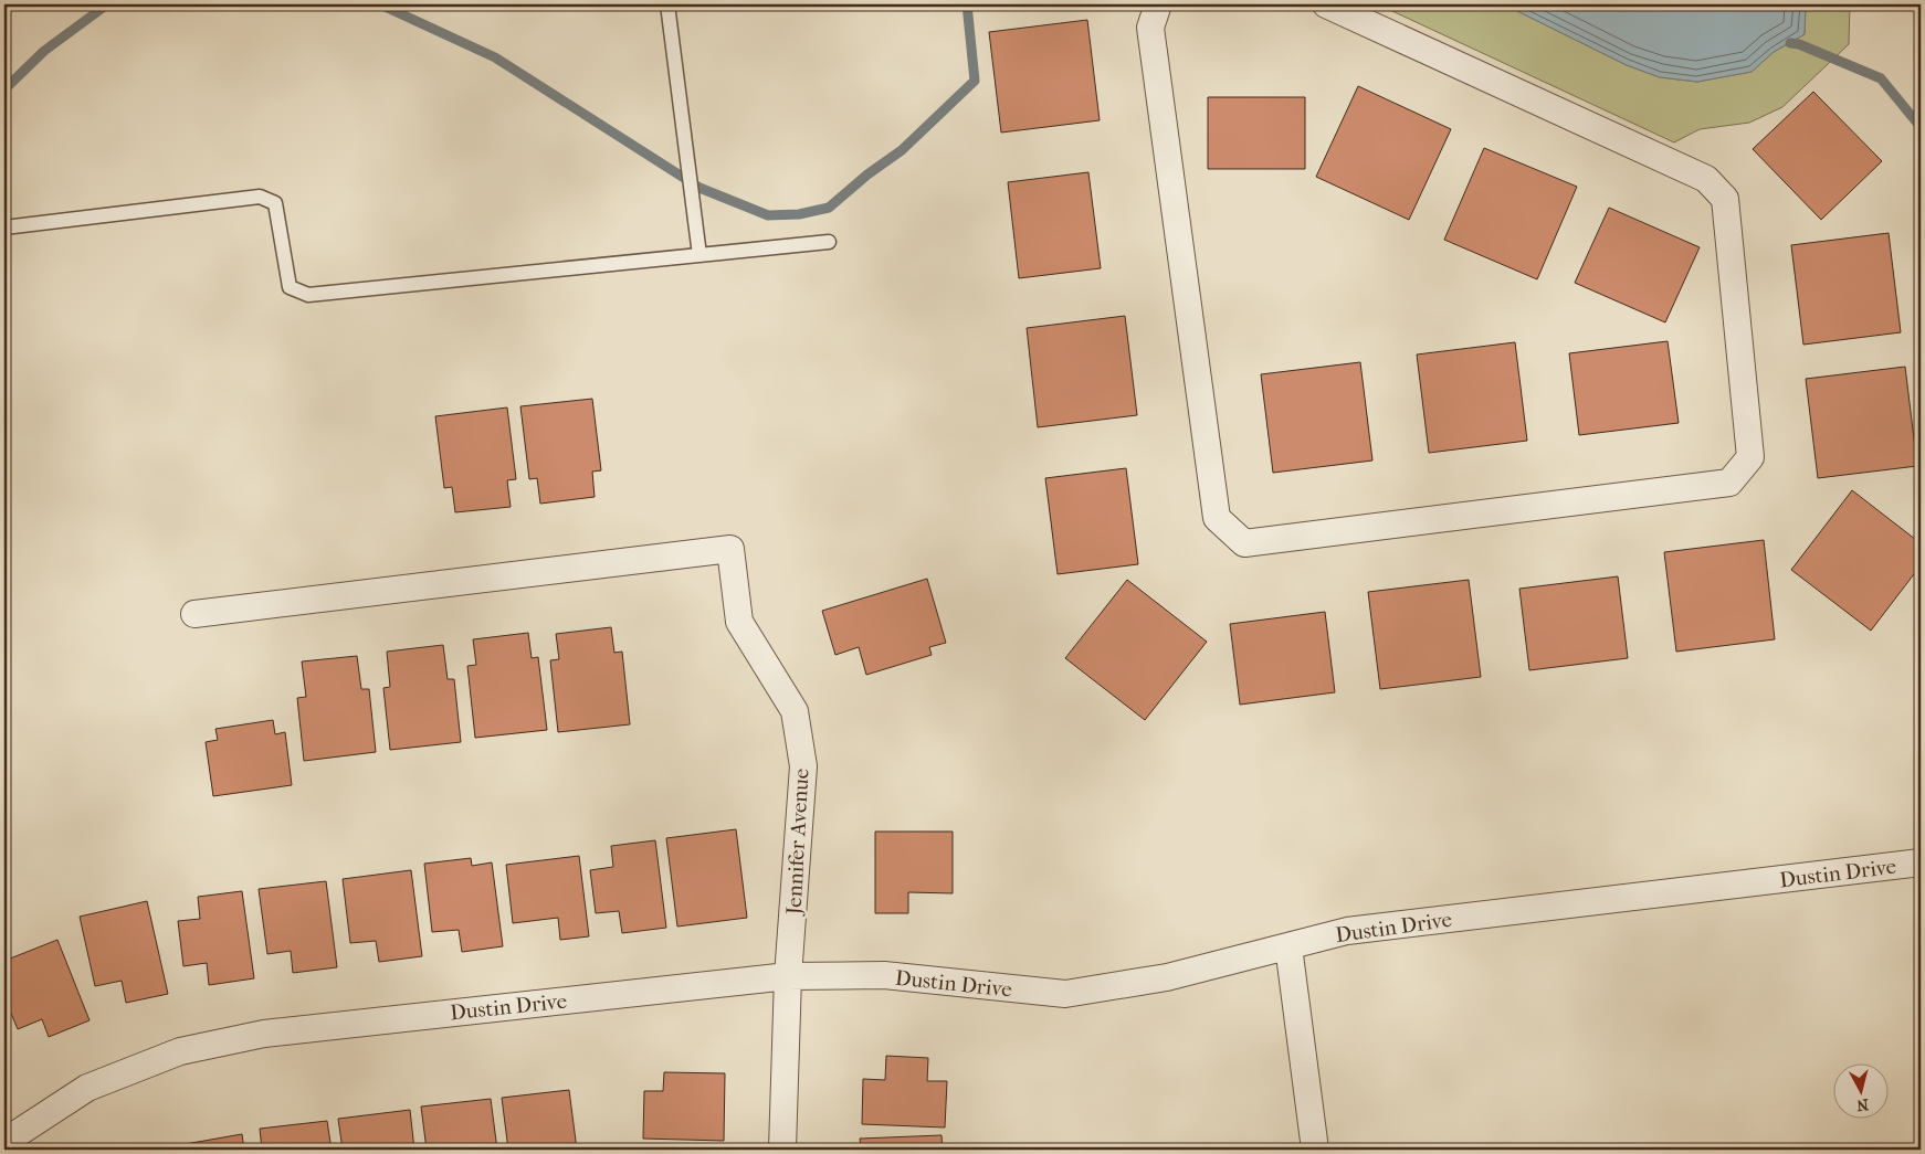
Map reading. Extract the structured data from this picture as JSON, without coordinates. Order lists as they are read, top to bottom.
{
  "streets": {
    "street": ["Jennifer Avenue", "Dustin Drive"]
  },
  "crossings": [
    ["Jennifer Avenue", "Dustin Drive"]
  ],
  "north": "bottom"
}
